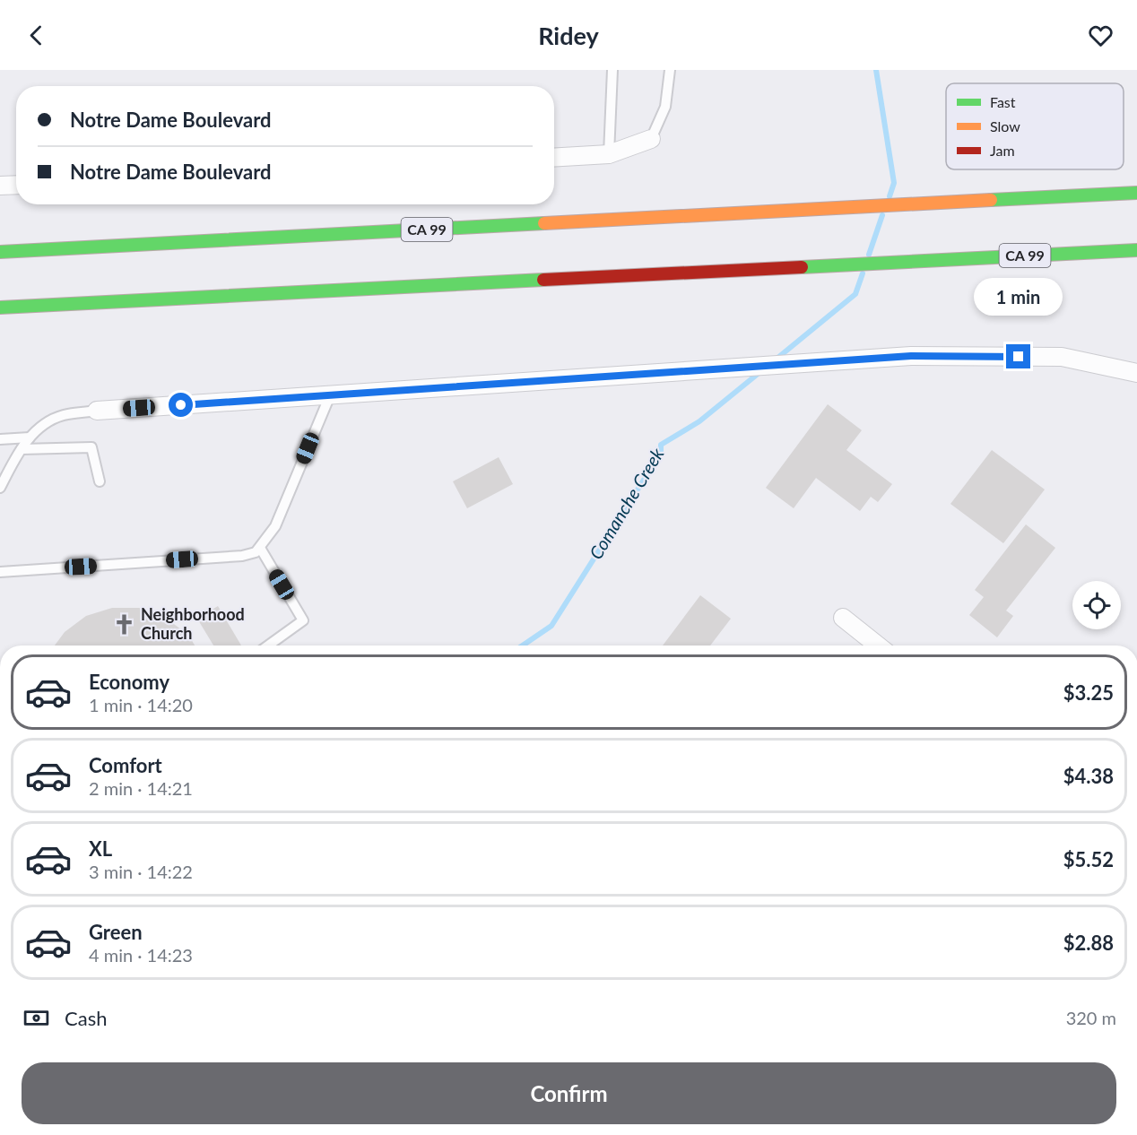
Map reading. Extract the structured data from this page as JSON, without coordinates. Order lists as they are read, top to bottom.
{
  "streets": {
    "highway": ["CA 99"]
  },
  "water": ["Comanche Creek"],
  "places": {
    "church": ["Neighborhood Church"]
  },
  "legend": ["Fast", "Slow", "Jam"],
  "page": {
    "header": "Ridey",
    "banner": ["Notre Dame Boulevard", "Notre Dame Boulevard"],
    "bubble": "1 min",
    "list": [
      {
        "name": "Economy",
        "note": "1 min · 14:20",
        "value": "$3.25"
      },
      {
        "name": "Comfort",
        "note": "2 min · 14:21",
        "value": "$4.38"
      },
      {
        "name": "XL",
        "note": "3 min · 14:22",
        "value": "$5.52"
      },
      {
        "name": "Green",
        "note": "4 min · 14:23",
        "value": "$2.88"
      }
    ],
    "pay": ["Cash", "320 m"],
    "buttons": "Confirm"
  }
}
